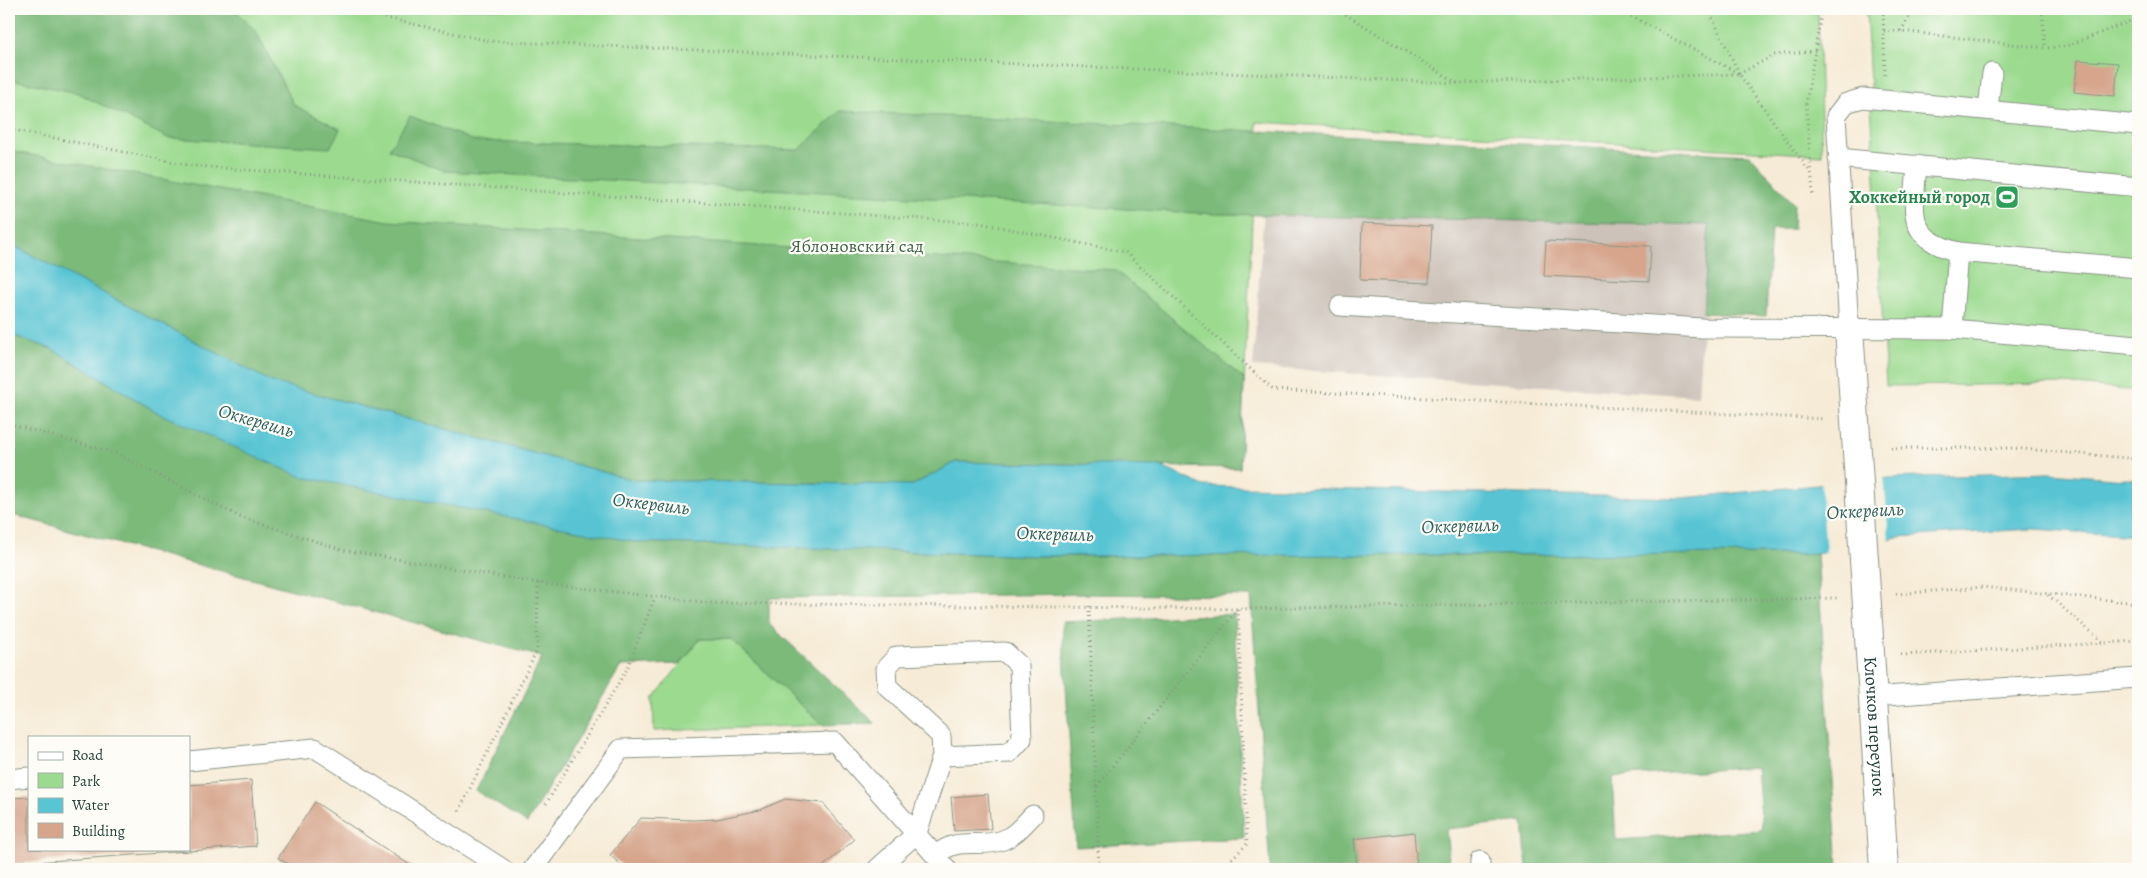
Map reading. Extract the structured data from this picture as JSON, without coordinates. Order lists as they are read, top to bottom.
{
  "streets": {
    "street": ["Клочков переулок"]
  },
  "water": ["Оккервиль"],
  "parks": ["Яблоновский сад"],
  "places": {
    "sports": ["Хоккейный город"]
  },
  "legend": [
    "Road",
    "Park",
    "Water",
    "Building"
  ]
}
